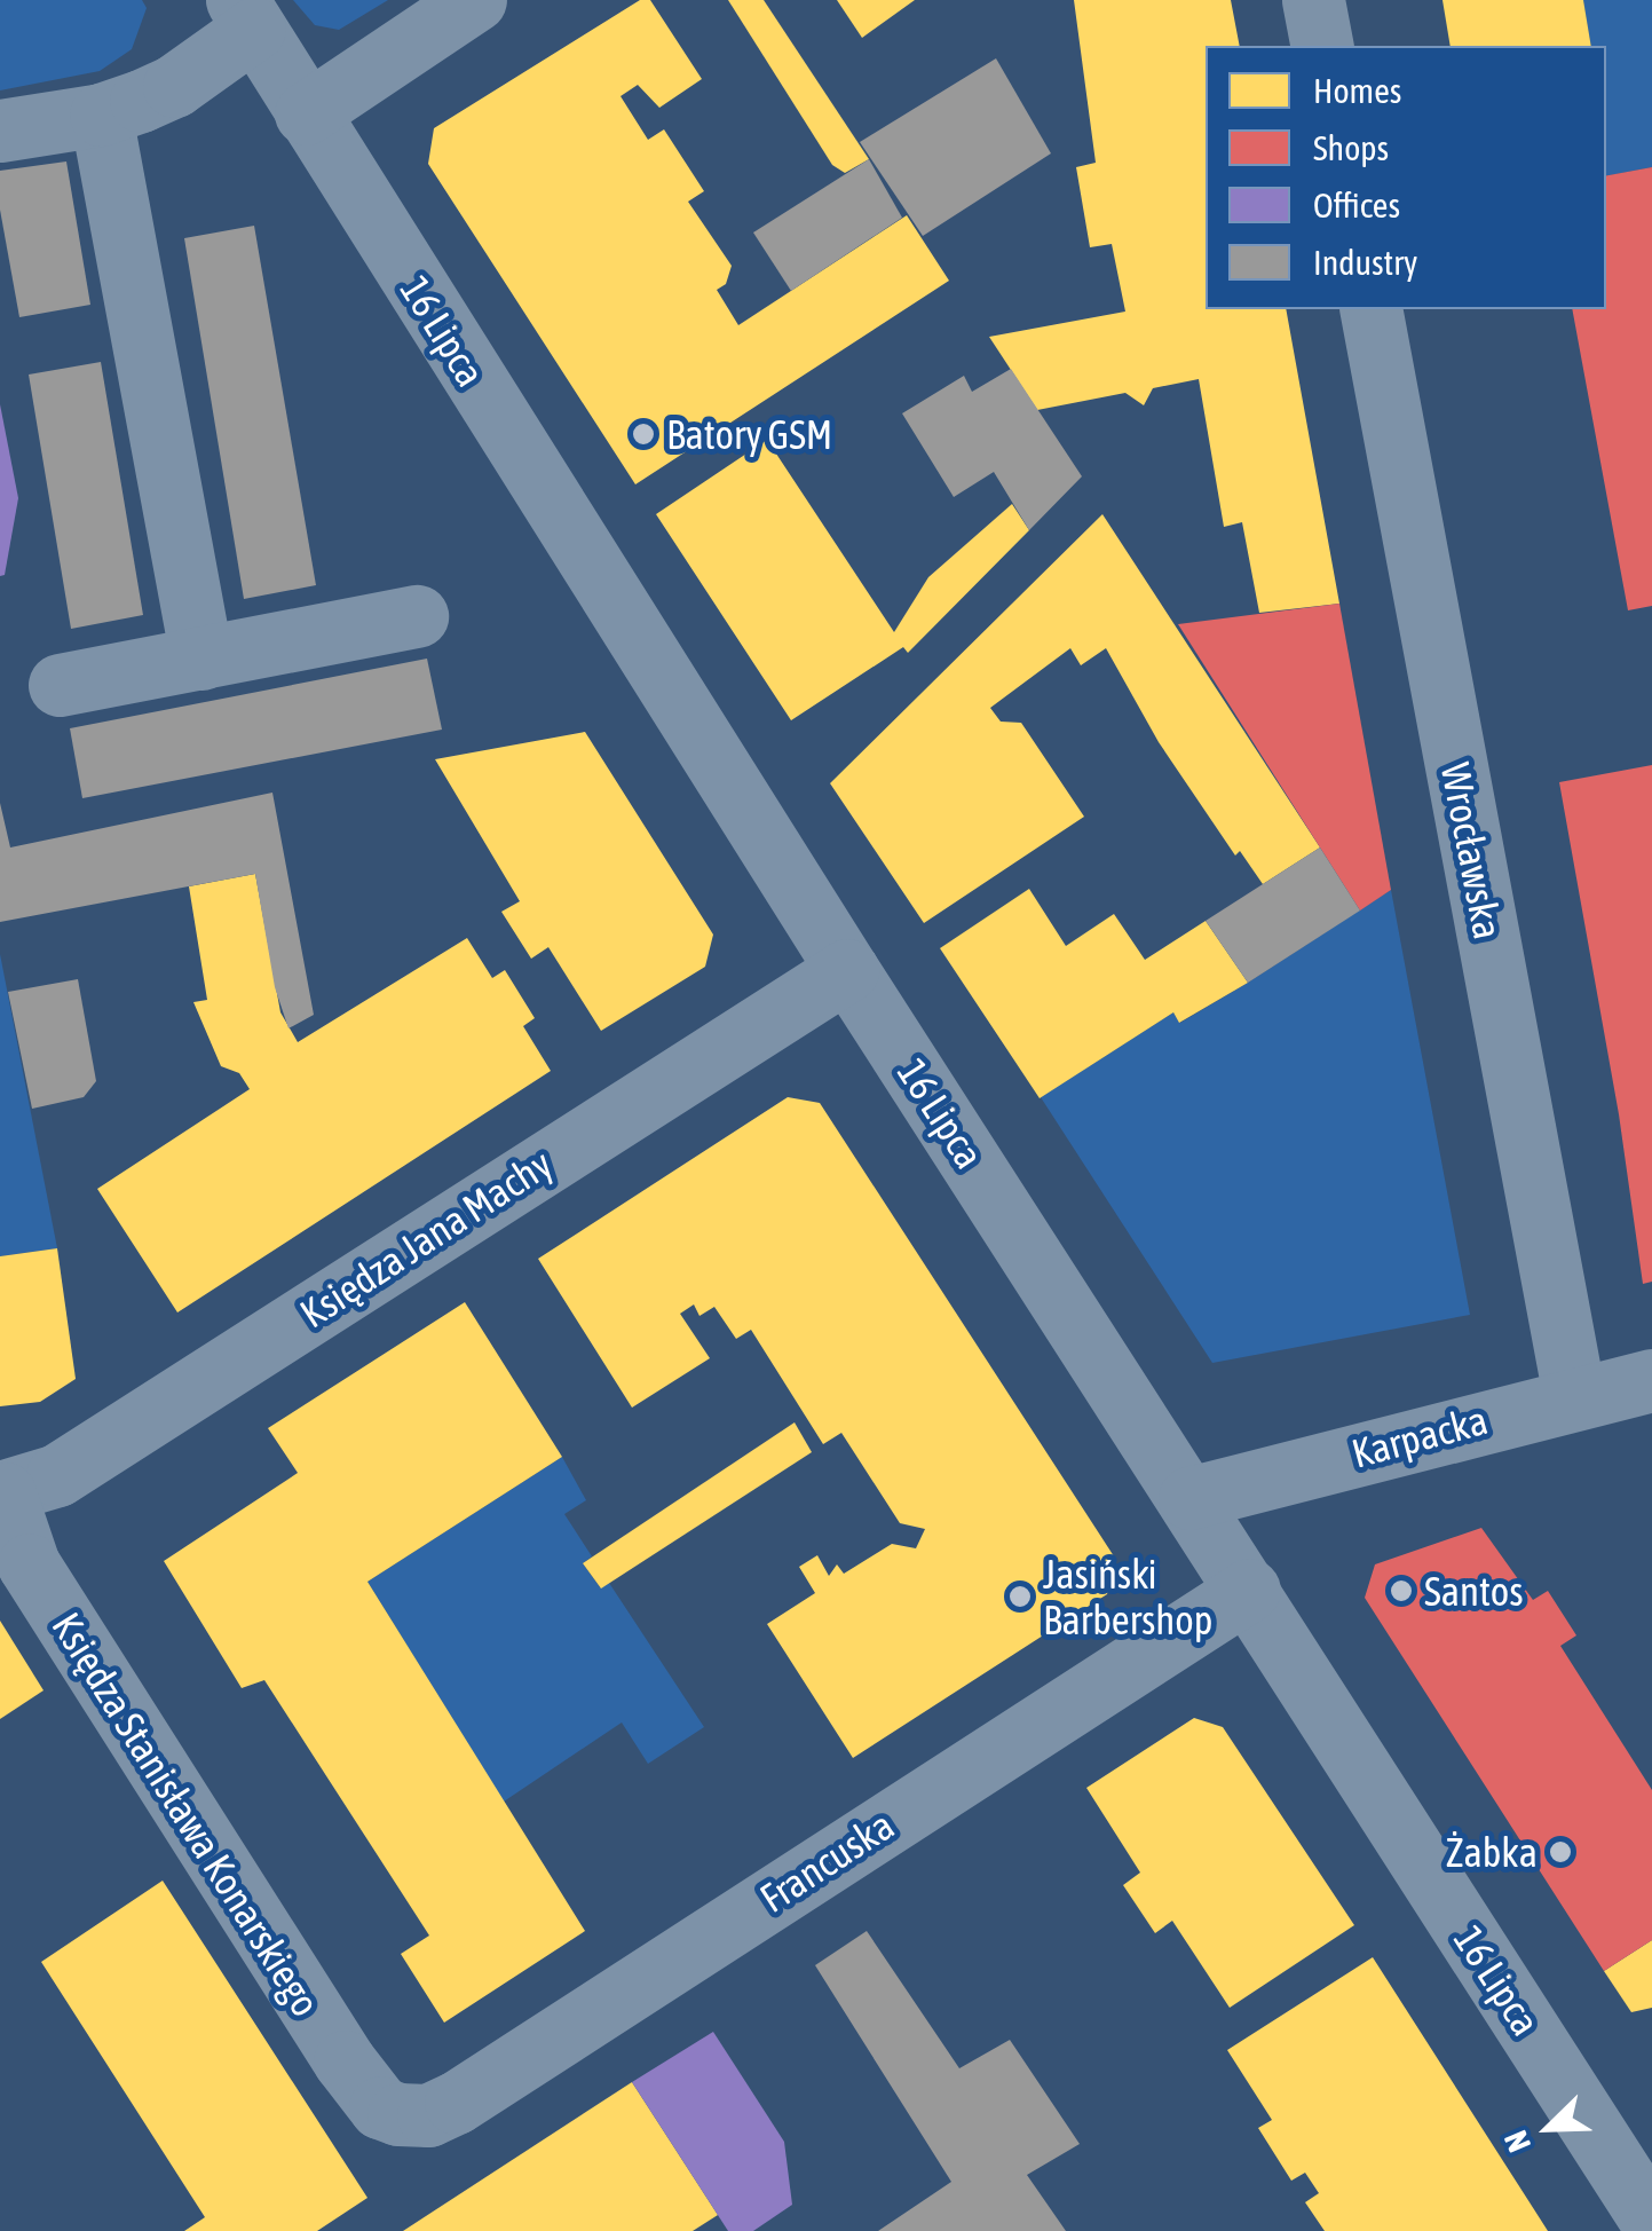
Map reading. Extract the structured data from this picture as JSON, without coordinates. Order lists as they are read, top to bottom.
{
  "streets": {
    "street": [
      "16 Lipca",
      "Wrocławska",
      "Księdza Jana Machy",
      "Karpacka",
      "Księdza Stanisława Konarskiego",
      "Francuska"
    ]
  },
  "crossings": [
    ["16 Lipca", "Księdza Jana Machy"],
    ["16 Lipca", "Karpacka"],
    ["16 Lipca", "Francuska"],
    ["Wrocławska", "Karpacka"],
    ["Księdza Jana Machy", "Księdza Stanisława Konarskiego"],
    ["Księdza Stanisława Konarskiego", "Francuska"]
  ],
  "places": [
    "Batory GSM",
    "Santos",
    "Jasiński Barbershop",
    "Żabka"
  ],
  "legend": [
    "Homes",
    "Shops",
    "Offices",
    "Industry"
  ],
  "north": "bottom left"
}
